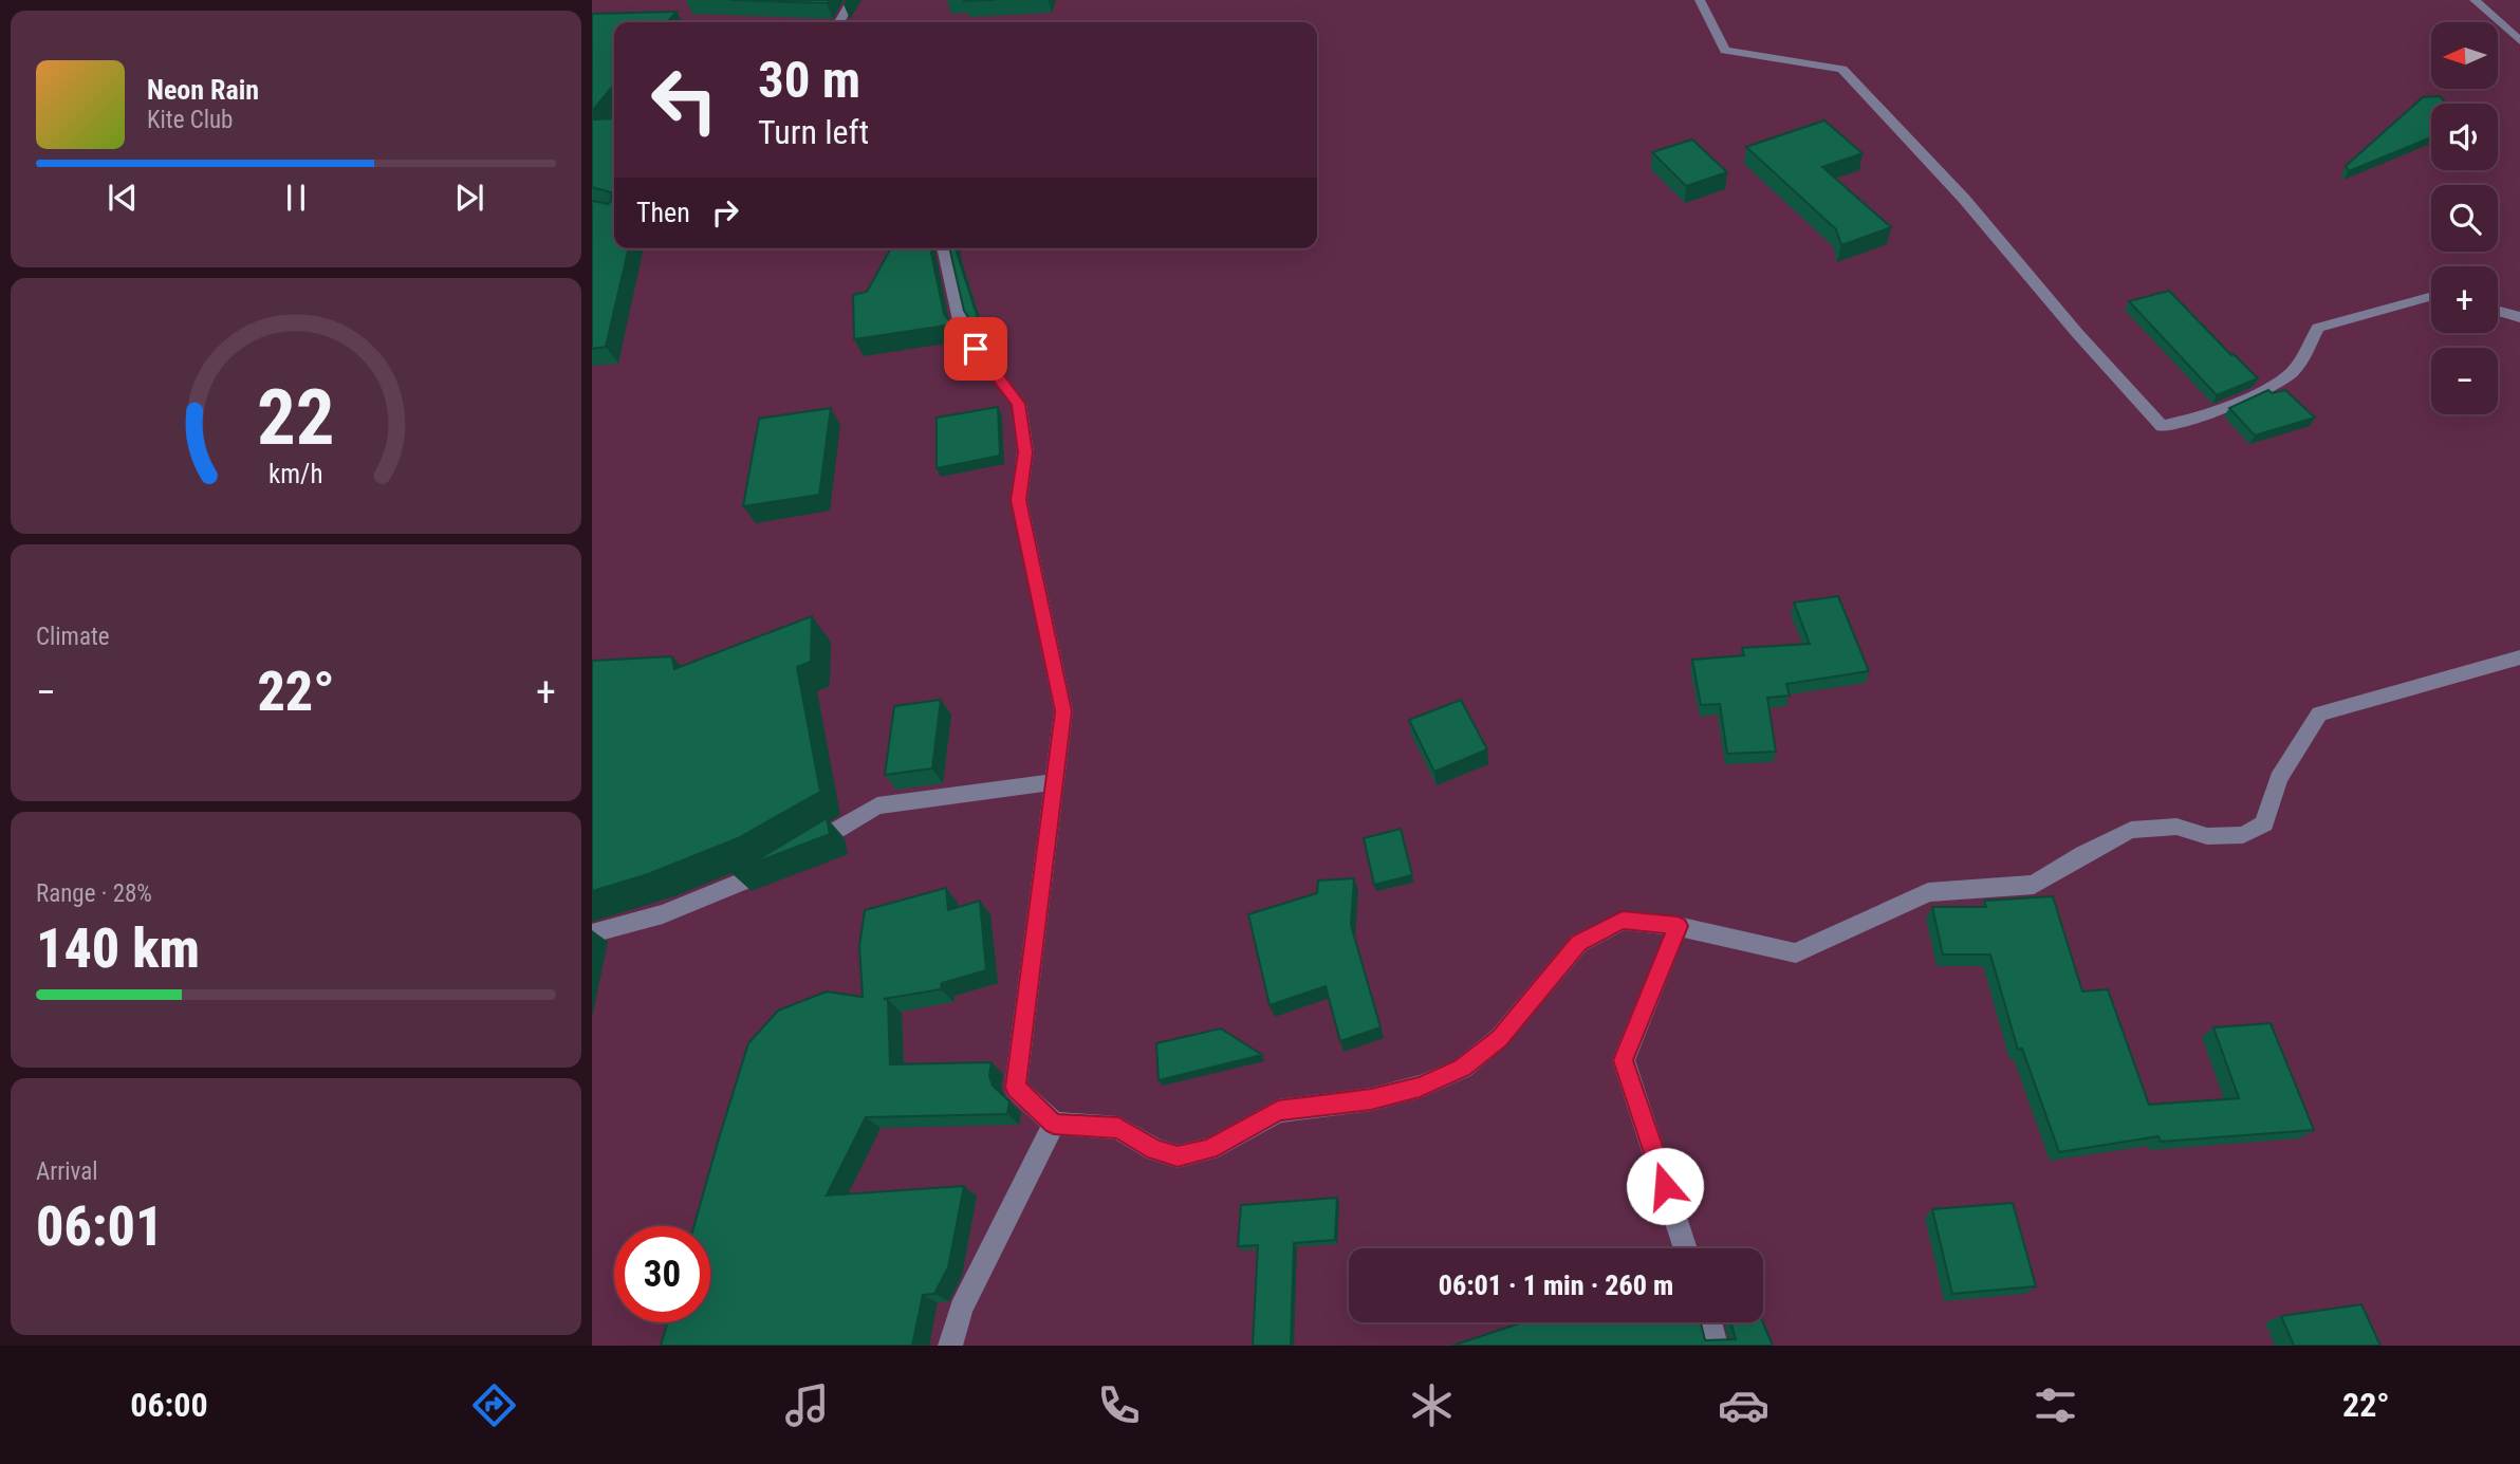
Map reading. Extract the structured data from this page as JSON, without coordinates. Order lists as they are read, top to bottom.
{
  "north": "left",
  "page": {
    "map_buttons": ["+", "−"],
    "turn": ["30 m", "Turn left"],
    "song": ["Neon Rain", "Kite Club"],
    "then": "Then",
    "tile": [
      "Climate",
      ["Range · 28%", "140 km"],
      ["Arrival", "06:01"]
    ],
    "heat": ["−", "22°", "+"],
    "limit": "30",
    "trip": "06:01 · 1 min · 260 m",
    "tabs": ["06:00", "22°"],
    "gauge": ["22", "km/h"]
  }
}
